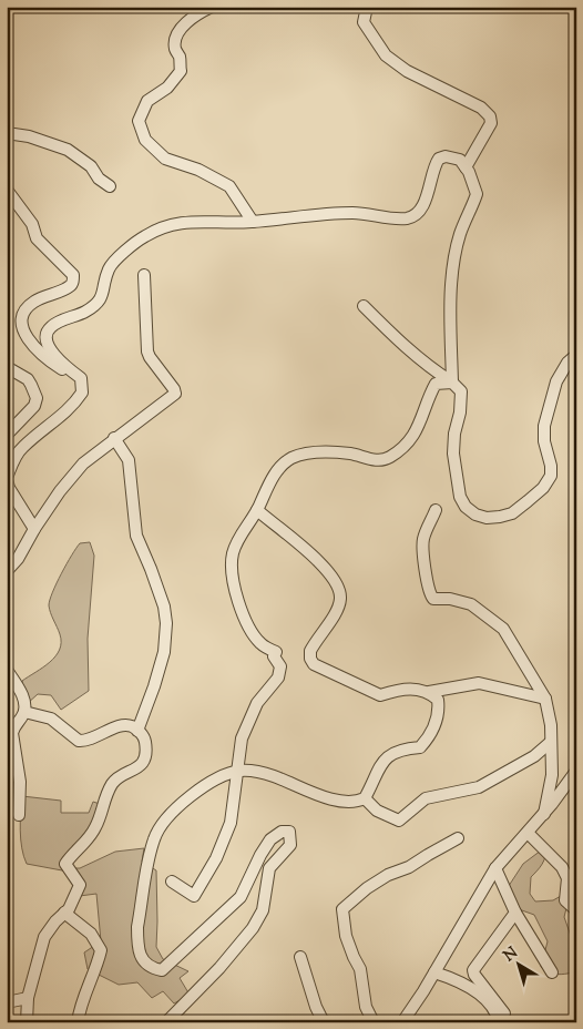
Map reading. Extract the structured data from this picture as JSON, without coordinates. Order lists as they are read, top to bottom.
{
  "north": "top left"
}
